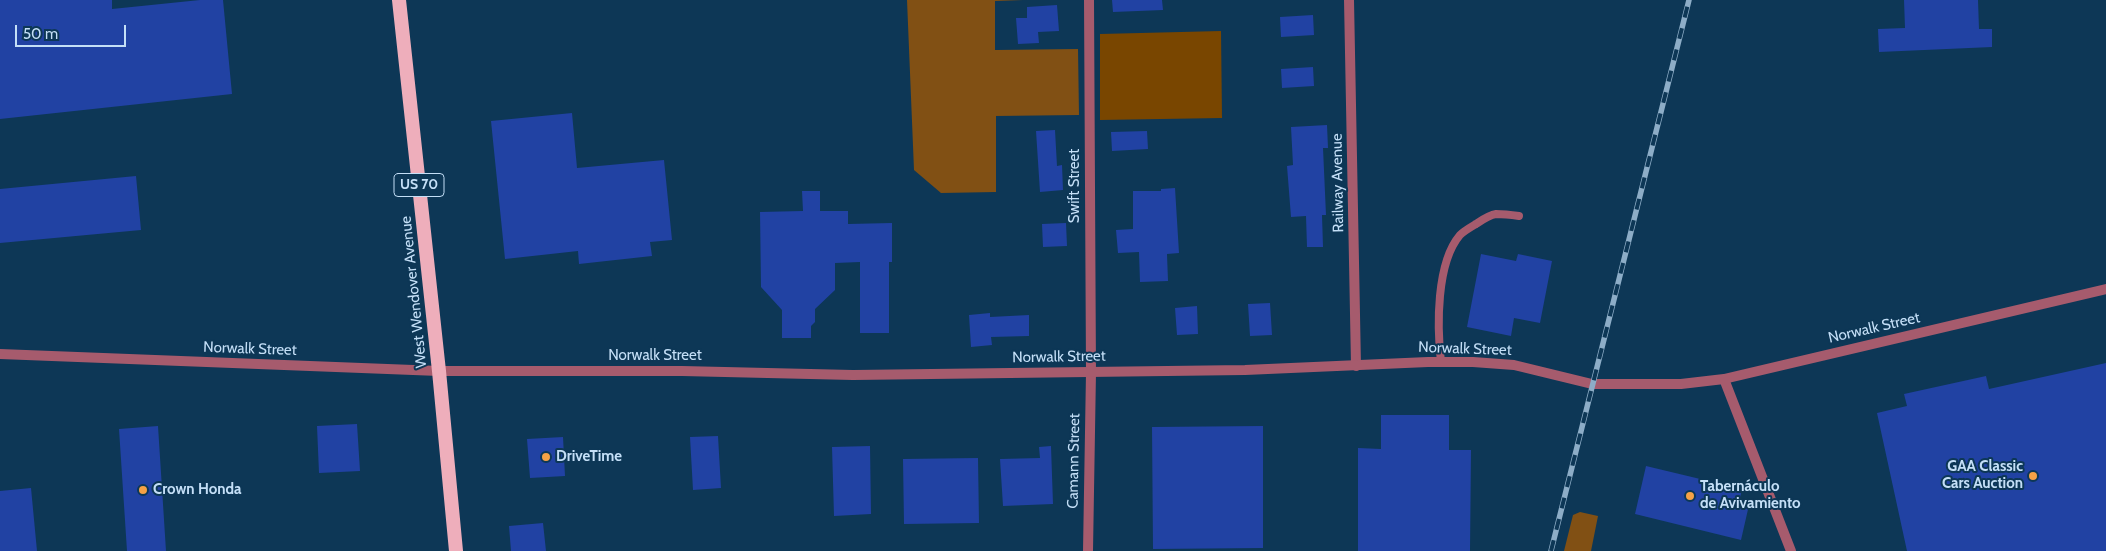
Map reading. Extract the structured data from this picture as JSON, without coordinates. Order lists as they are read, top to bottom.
{
  "streets": {
    "highway": ["US 70", "West Wendover Avenue"],
    "street": [
      "Railway Avenue",
      "Swift Street",
      "Norwalk Street",
      "Camann Street"
    ]
  },
  "crossings": [
    ["Railway Avenue", "Norwalk Street"],
    ["Swift Street", "Norwalk Street"],
    ["Swift Street", "Camann Street"],
    ["West Wendover Avenue", "Norwalk Street"],
    ["Norwalk Street", "Camann Street"]
  ],
  "places": [
    "DriveTime",
    "GAA Classic Cars Auction",
    "Crown Honda",
    "Tabernáculo de Avivamiento"
  ],
  "scale_bar": "50 m"
}
